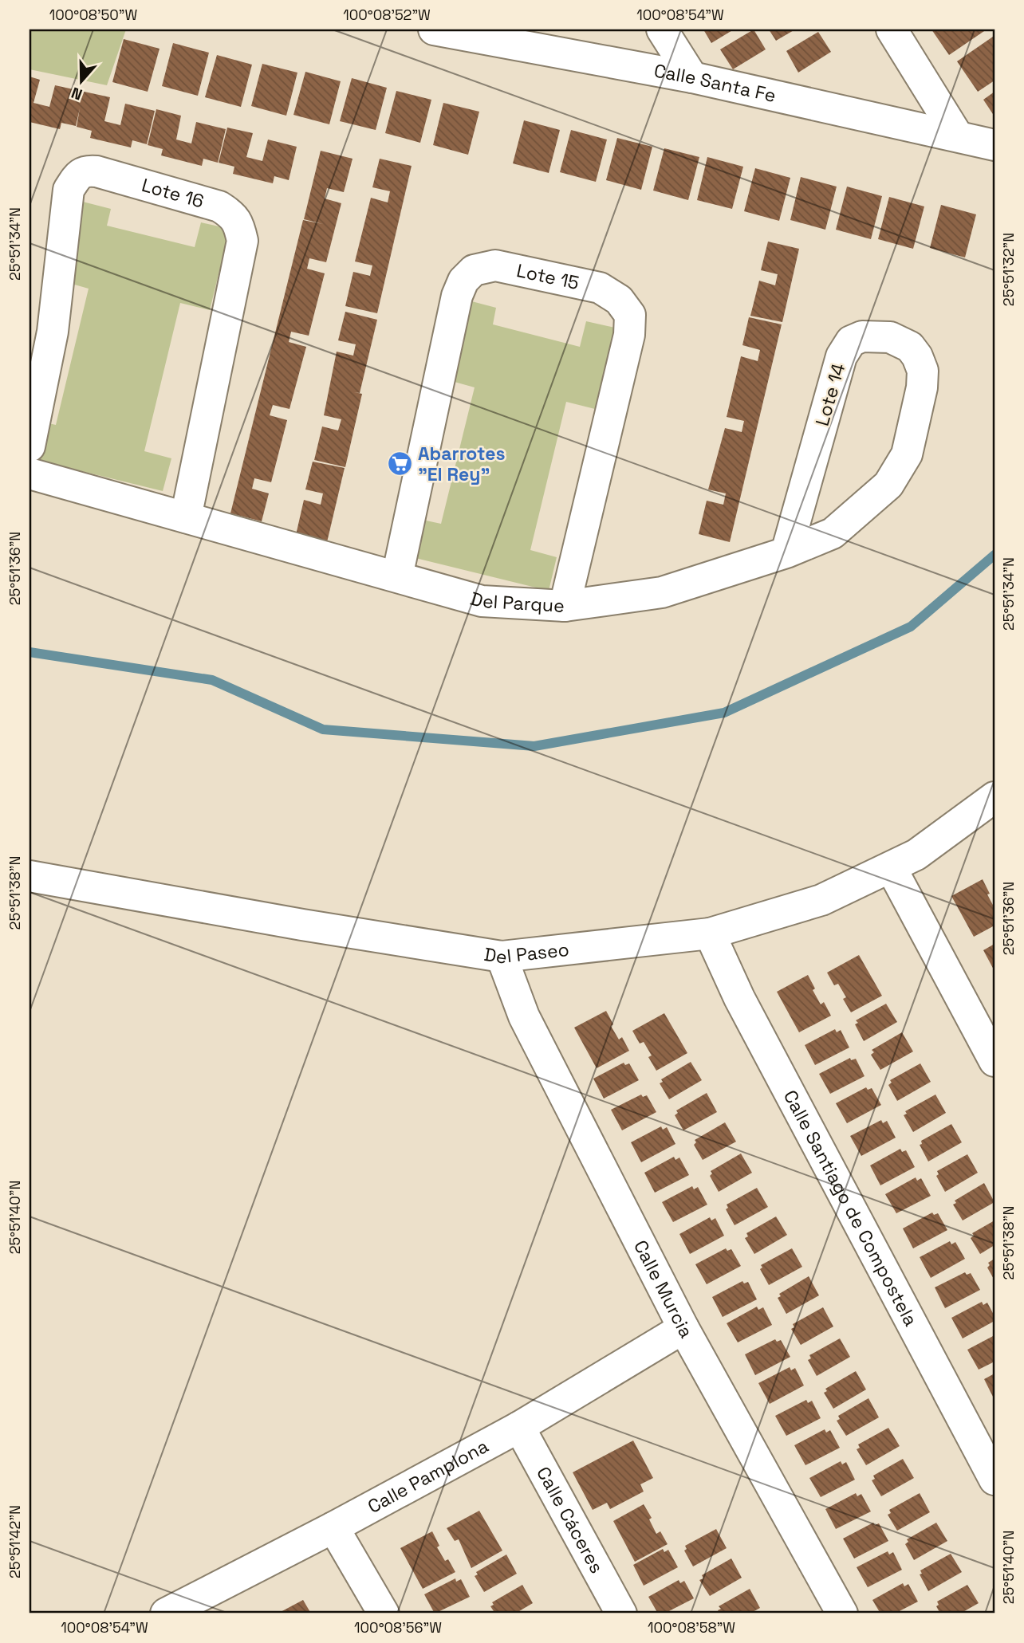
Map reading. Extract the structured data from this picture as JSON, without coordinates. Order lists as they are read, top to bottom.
{
  "streets": {
    "street": [
      "Calle Santa Fe",
      "Lote 16",
      "Lote 15",
      "Lote 14",
      "Del Parque",
      "Del Paseo",
      "Calle Santiago de Compostela",
      "Calle Murcia",
      "Calle Pamplona",
      "Calle Cáceres"
    ]
  },
  "crossings": [
    ["Lote 16", "Del Parque"],
    ["Lote 15", "Del Parque"],
    ["Lote 14", "Del Parque"],
    ["Del Paseo", "Calle Santiago de Compostela"],
    ["Del Paseo", "Calle Murcia"],
    ["Calle Murcia", "Calle Pamplona"],
    ["Calle Pamplona", "Calle Cáceres"]
  ],
  "places": {
    "supermarket": ["Abarrotes \"El Rey\""]
  },
  "north": "bottom",
  "coordinates": [
    "100°08'50\"W",
    "100°08'52\"W",
    "100°08'54\"W",
    "25°51'34\"N",
    "25°51'32\"N",
    "25°51'36\"N",
    "25°51'38\"N",
    "25°51'40\"N",
    "25°51'42\"N",
    "100°08'56\"W",
    "100°08'58\"W"
  ]
}
